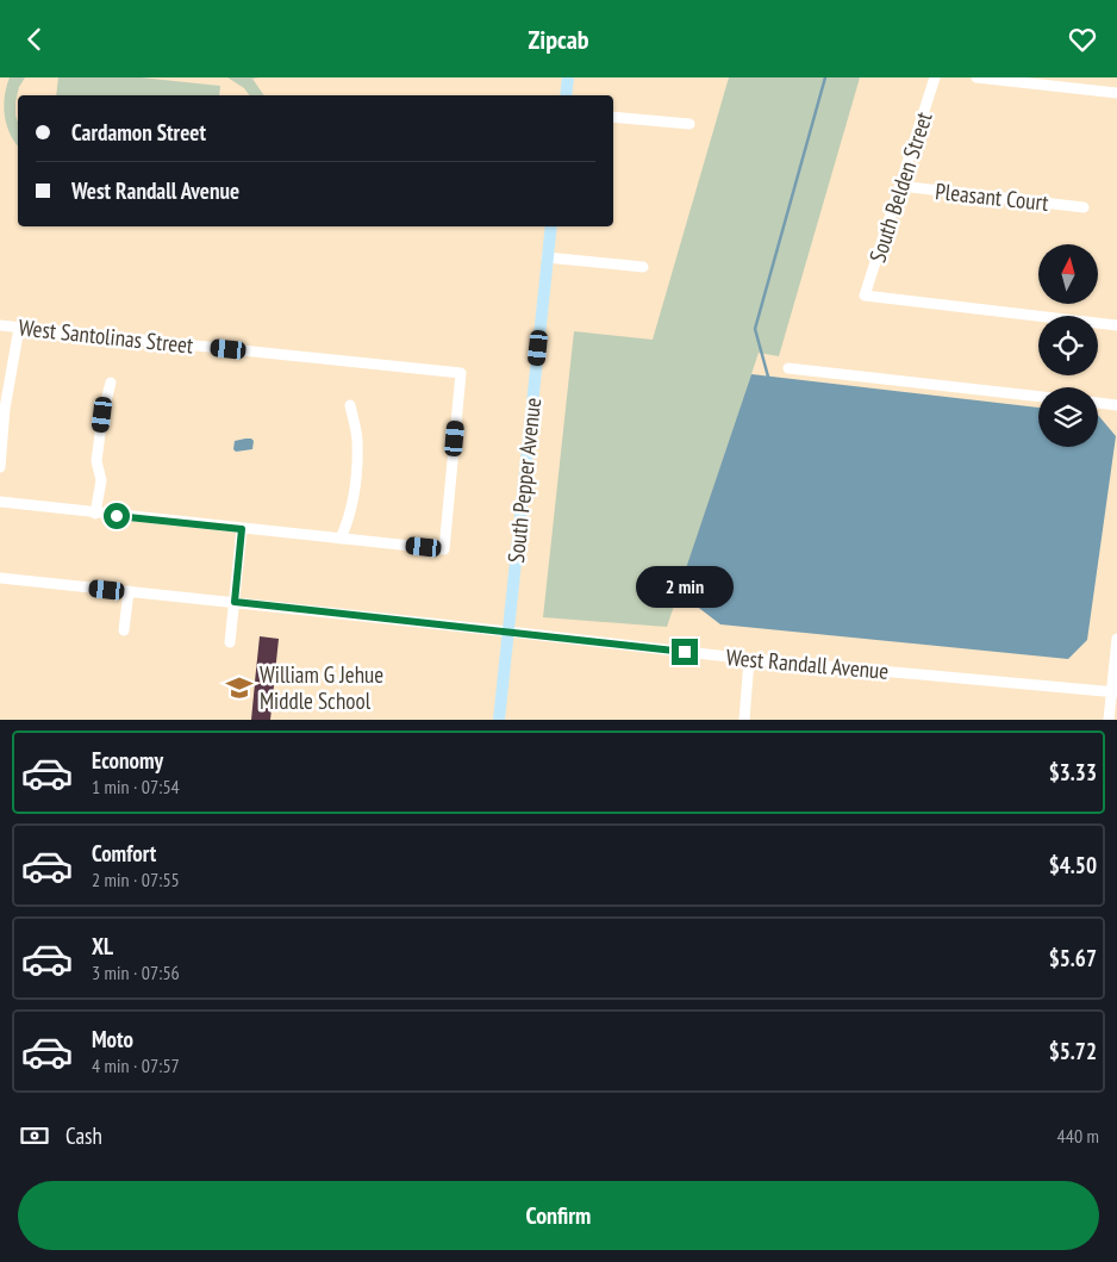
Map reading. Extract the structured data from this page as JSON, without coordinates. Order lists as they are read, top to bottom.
{
  "streets": {
    "main road": ["South Pepper Avenue"],
    "street": [
      "South Belden Street",
      "Pleasant Court",
      "West Santolinas Street",
      "West Randall Avenue"
    ]
  },
  "crossings": [
    ["South Belden Street", "Pleasant Court"],
    ["South Pepper Avenue", "West Randall Avenue"]
  ],
  "places": {
    "school or university": ["William G Jehue Middle School"]
  },
  "north": "top",
  "page": {
    "header": "Zipcab",
    "banner": ["Cardamon Street", "West Randall Avenue"],
    "bubble": "2 min",
    "list": [
      {
        "name": "Economy",
        "note": "1 min · 07:54",
        "value": "$3.33"
      },
      {
        "name": "Comfort",
        "note": "2 min · 07:55",
        "value": "$4.50"
      },
      {
        "name": "XL",
        "note": "3 min · 07:56",
        "value": "$5.67"
      },
      {
        "name": "Moto",
        "note": "4 min · 07:57",
        "value": "$5.72"
      }
    ],
    "pay": ["Cash", "440 m"],
    "buttons": "Confirm"
  }
}
